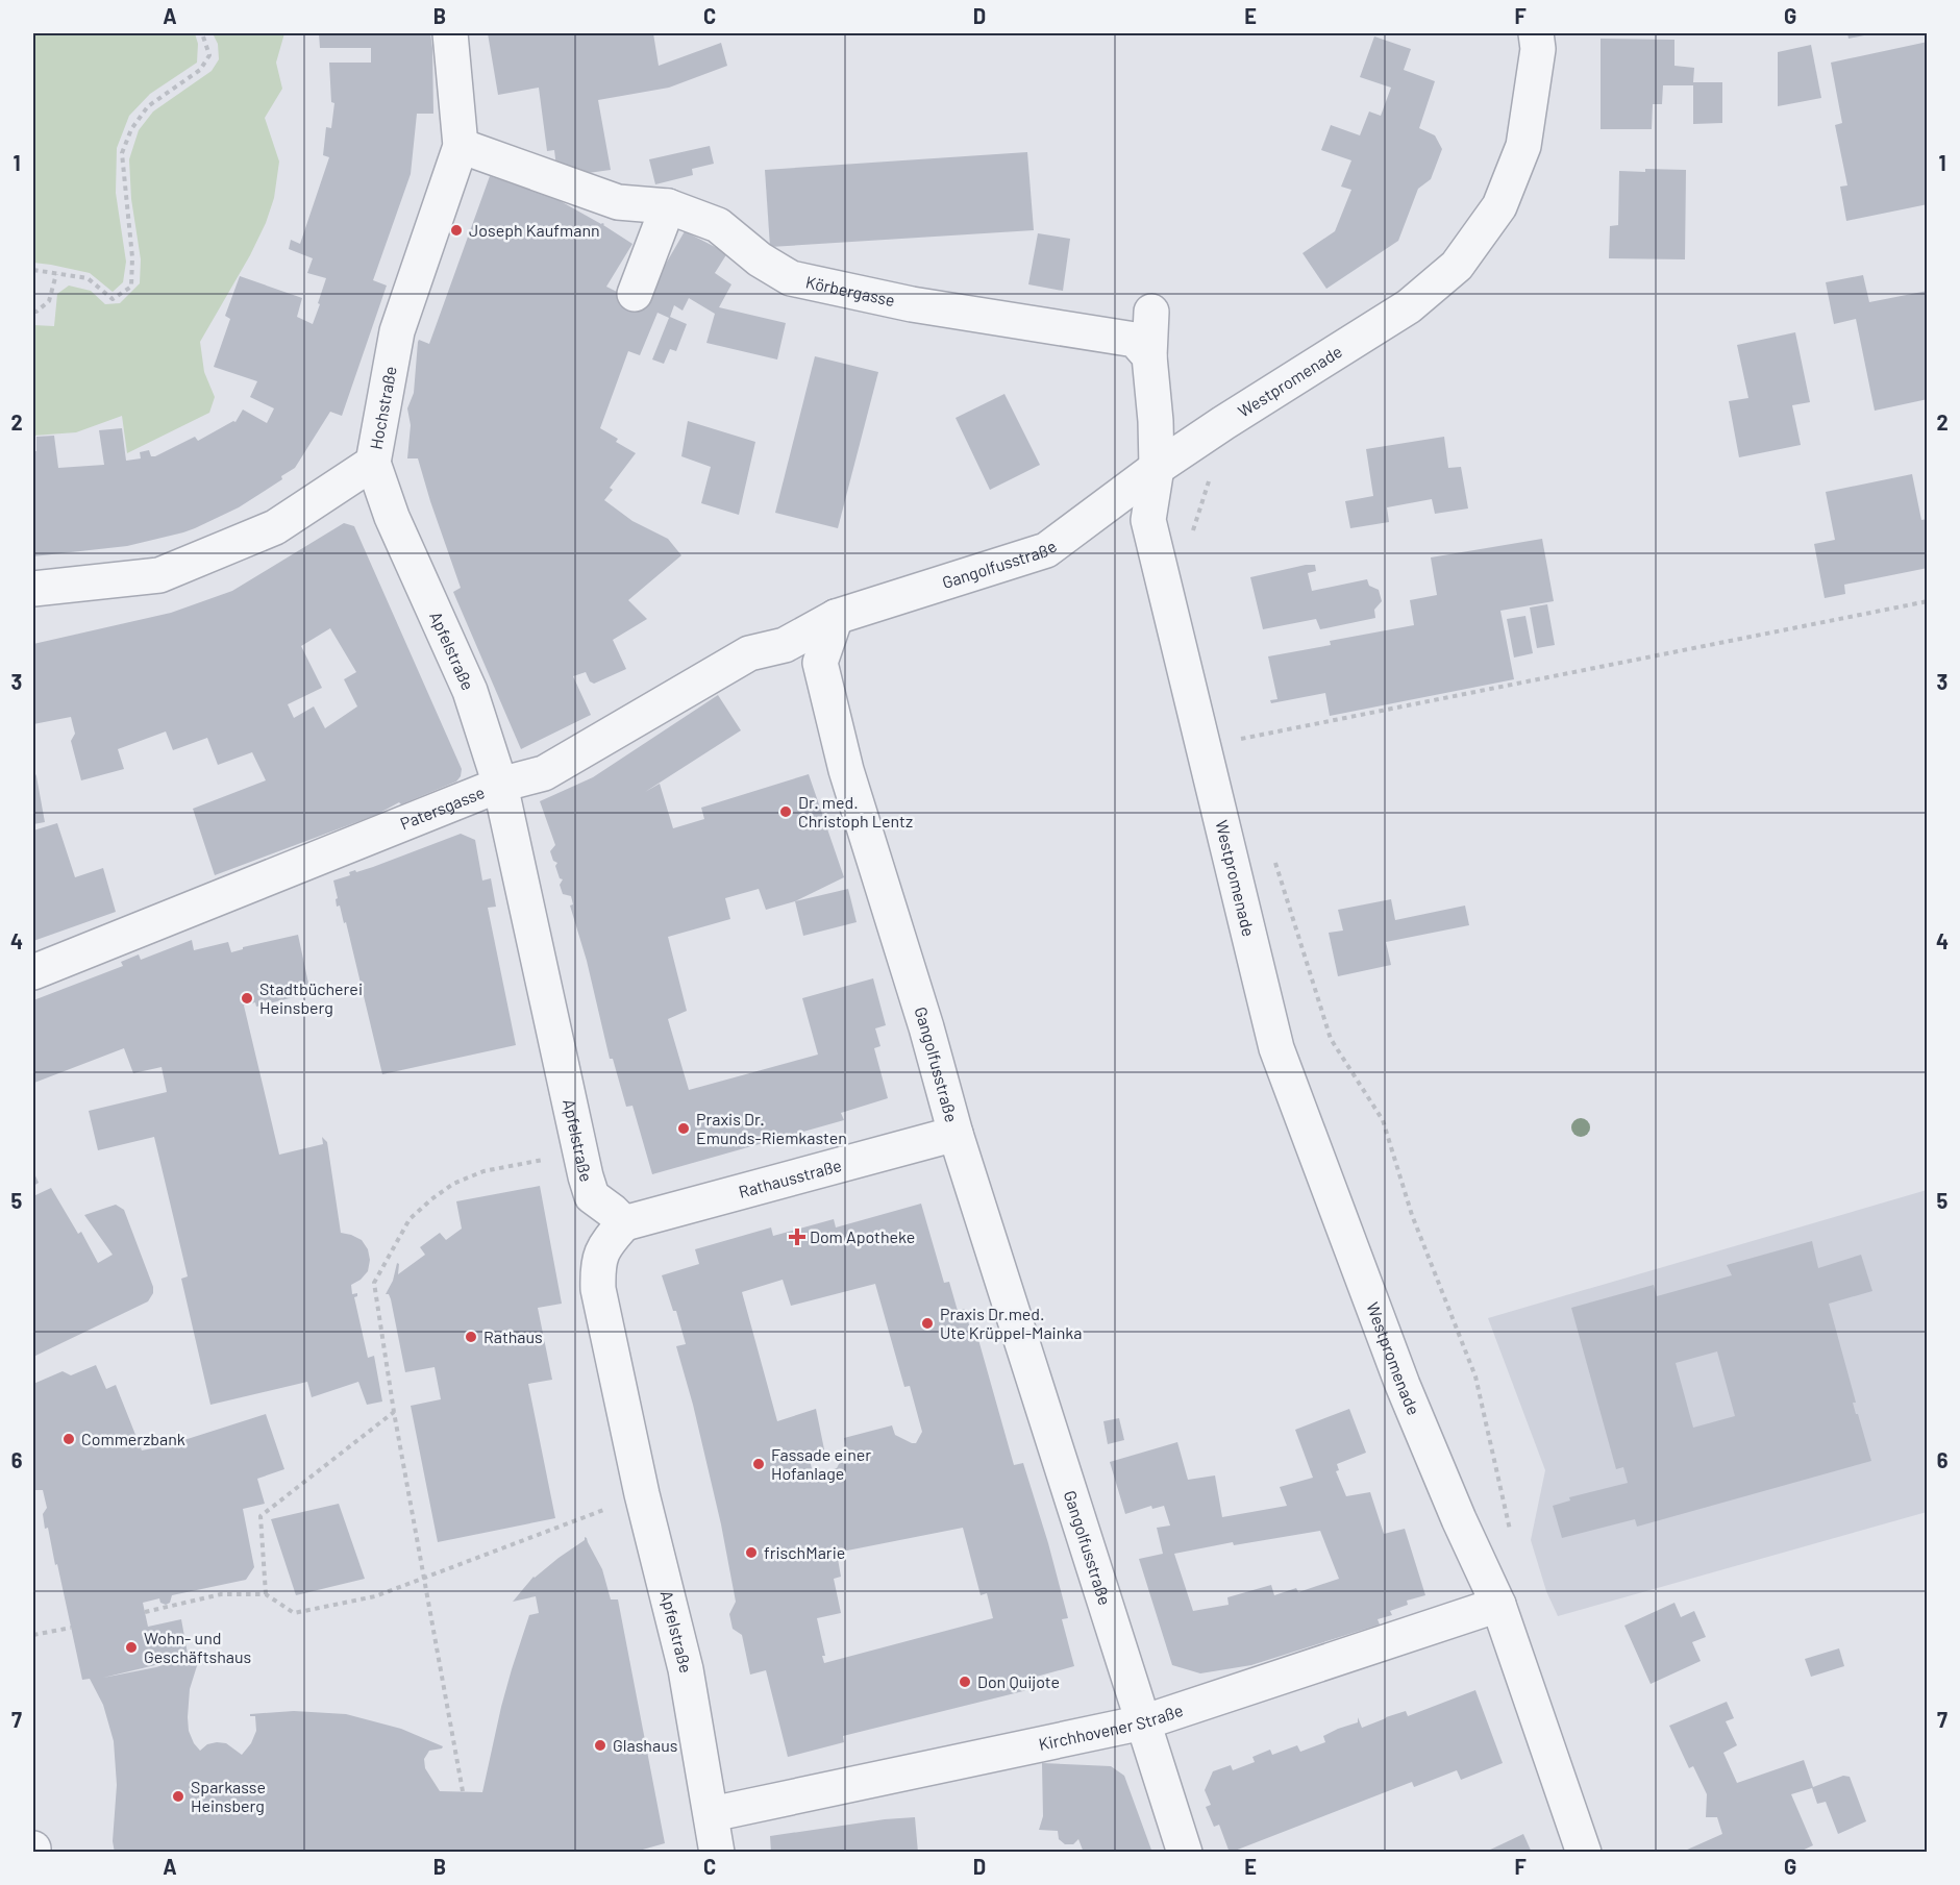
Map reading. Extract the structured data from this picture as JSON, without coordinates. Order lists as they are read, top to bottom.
{
  "streets": {
    "street": [
      "Körbergasse",
      "Westpromenade",
      "Hochstraße",
      "Gangolfusstraße",
      "Apfelstraße",
      "Patersgasse",
      "Rathausstraße",
      "Kirchhovener Straße"
    ]
  },
  "crossings": [
    ["Körbergasse", "Hochstraße"],
    ["Westpromenade", "Gangolfusstraße"],
    ["Westpromenade", "Kirchhovener Straße"],
    ["Hochstraße", "Apfelstraße"],
    ["Gangolfusstraße", "Patersgasse"],
    ["Gangolfusstraße", "Rathausstraße"],
    ["Gangolfusstraße", "Kirchhovener Straße"],
    ["Apfelstraße", "Patersgasse"],
    ["Apfelstraße", "Rathausstraße"],
    ["Apfelstraße", "Kirchhovener Straße"]
  ],
  "places": {
    "other": [
      "Joseph Kaufmann",
      "Dr. med. Christoph Lentz",
      "Stadtbücherei Heinsberg",
      "Praxis Dr. Emunds-Riemkasten",
      "Praxis Dr.med. Ute Krüppel-Mainka",
      "Rathaus",
      "Commerzbank",
      "Fassade einer Hofanlage",
      "frischMarie",
      "Wohn- und Geschäftshaus",
      "Don Quijote",
      "Glashaus",
      "Sparkasse Heinsberg"
    ],
    "health": ["Dom Apotheke"]
  },
  "grid": {
    "columns": [
      "A",
      "B",
      "C",
      "D",
      "E",
      "F",
      "G"
    ],
    "rows": [
      "1",
      "2",
      "3",
      "4",
      "5",
      "6",
      "7"
    ]
  }
}
